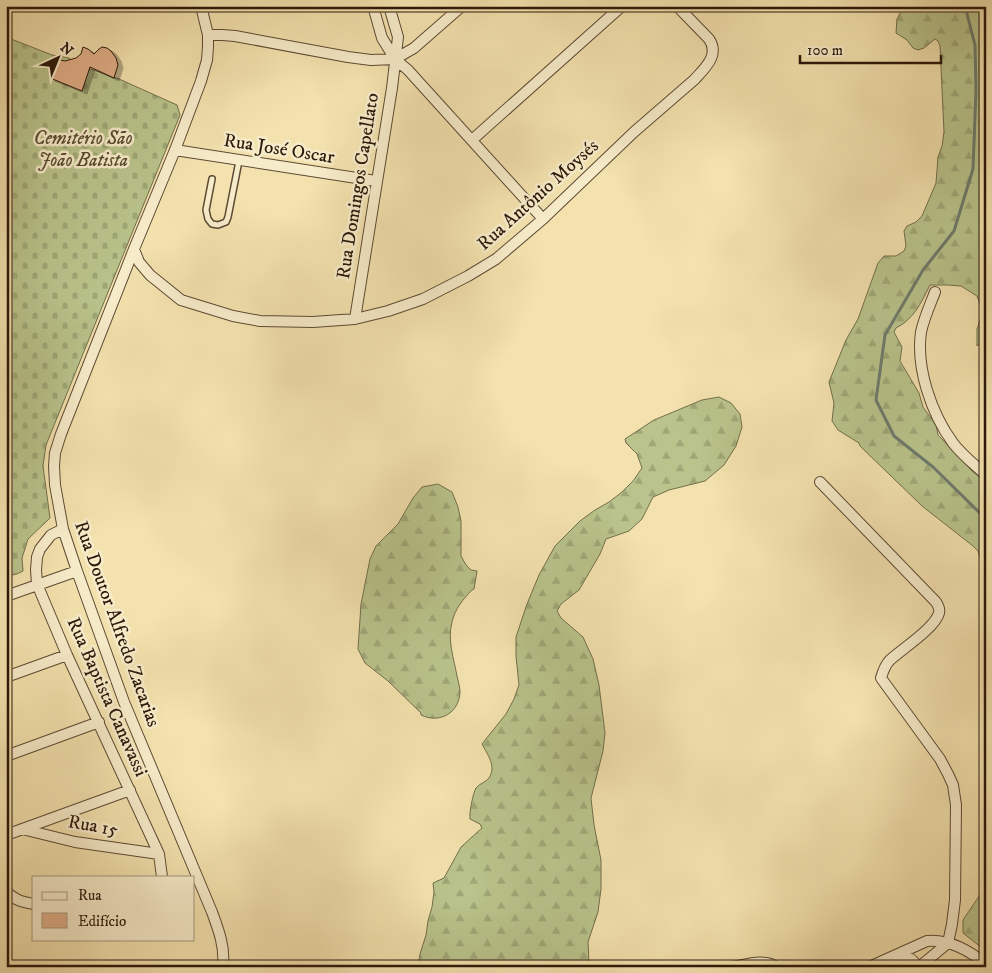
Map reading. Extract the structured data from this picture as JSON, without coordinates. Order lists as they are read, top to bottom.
{
  "streets": {
    "street": [
      "Rua José Oscar",
      "Rua Domingos Capellato",
      "Rua Antônio Moysés",
      "Rua Doutor Alfredo Zacarias",
      "Rua Baptista Canavassi",
      "Rua 15"
    ]
  },
  "crossings": [
    ["Rua José Oscar", "Rua Domingos Capellato"],
    ["Rua José Oscar", "Rua Doutor Alfredo Zacarias"],
    ["Rua Domingos Capellato", "Rua Antônio Moysés"],
    ["Rua Antônio Moysés", "Rua Doutor Alfredo Zacarias"],
    ["Rua Baptista Canavassi", "Rua 15"]
  ],
  "parks": ["Cemitério São João Batista"],
  "legend": ["Rua", "Edifício"],
  "scale_bar": "100 m",
  "north": "top right"
}
